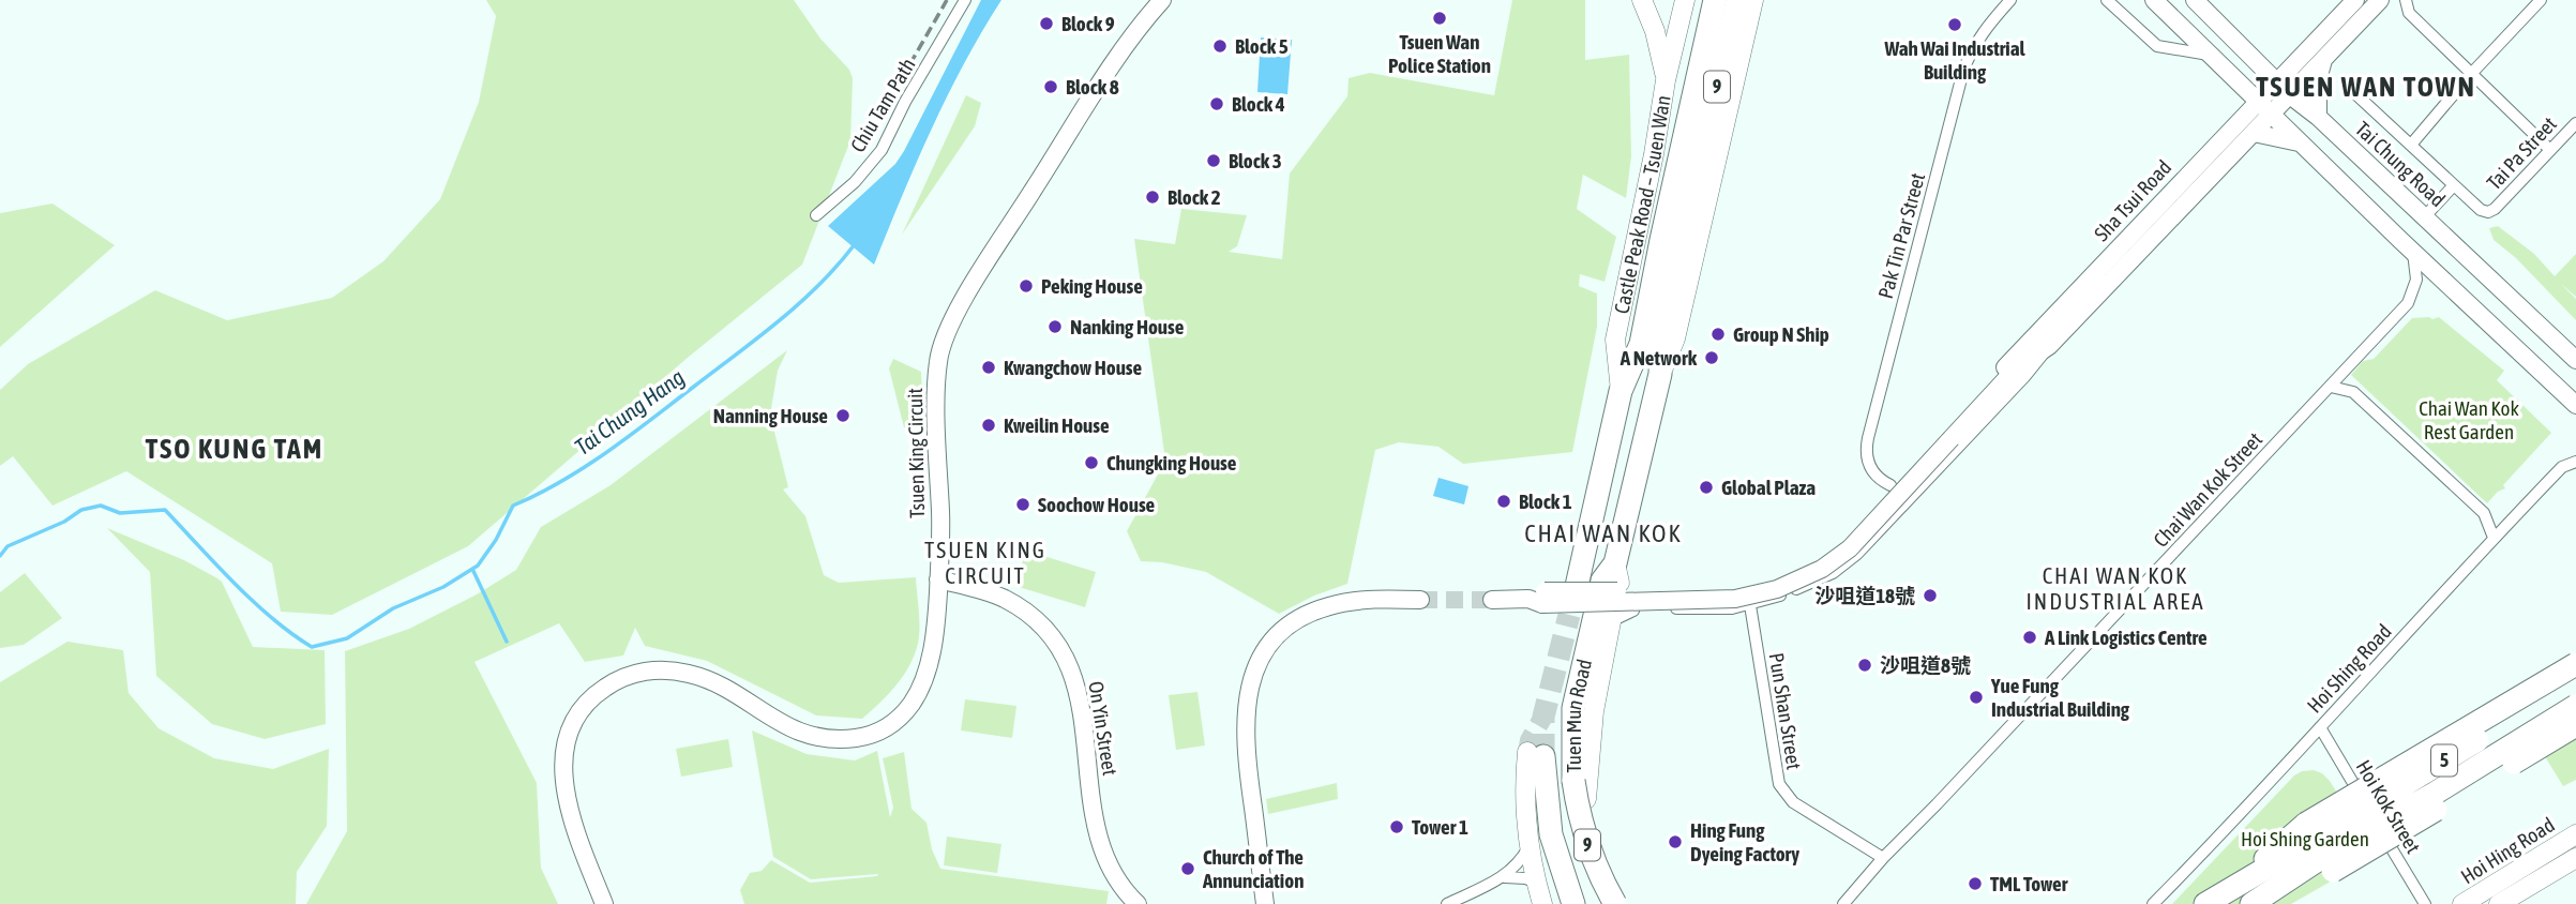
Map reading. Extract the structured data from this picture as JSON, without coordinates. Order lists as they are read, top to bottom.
{
  "streets": {
    "highway": [
      "9",
      "Castle Peak Road – Tsuen Wan",
      "Tuen Mun Road",
      "5"
    ],
    "main road": ["Hoi Hing Road"],
    "street": [
      "Chiu Tam Path",
      "Tai Pa Street",
      "Tai Chung Road",
      "Sha Tsui Road",
      "Pak Tin Par Street",
      "Tsuen King Circuit",
      "Chai Wan Kok Street",
      "Hoi Shing Road",
      "Pun Shan Street",
      "On Yin Street",
      "Hoi Kok Street"
    ]
  },
  "crossings": [
    ["9", "Castle Peak Road – Tsuen Wan"],
    ["Tai Chung Road", "Sha Tsui Road"],
    ["Sha Tsui Road", "Pun Shan Street"],
    ["Tsuen King Circuit", "On Yin Street"],
    ["Chai Wan Kok Street", "Pun Shan Street"],
    ["Hoi Shing Road", "Hoi Kok Street"]
  ],
  "districts": [
    "TSUEN WAN TOWN",
    "TSO KUNG TAM",
    "CHAI WAN KOK",
    "TSUEN KING CIRCUIT",
    "CHAI WAN KOK INDUSTRIAL AREA"
  ],
  "water": ["Tai Chung Hang"],
  "parks": ["Chai Wan Kok Rest Garden", "Hoi Shing Garden"],
  "places": [
    "Tsuen Wan Police Station",
    "Block 9",
    "Wah Wai Industrial Building",
    "Block 5",
    "Block 8",
    "Block 4",
    "Block 3",
    "Block 2",
    "Peking House",
    "Nanking House",
    "Group N Ship",
    "A Network",
    "Kwangchow House",
    "Nanning House",
    "Kweilin House",
    "Chungking House",
    "Global Plaza",
    "Block 1",
    "Soochow House",
    "沙咀道18號",
    "A Link Logistics Centre",
    "沙咀道8號",
    "Yue Fung Industrial Building",
    "Tower 1",
    "Hing Fung Dyeing Factory",
    "Church of The Annunciation",
    "TML Tower"
  ]
}
